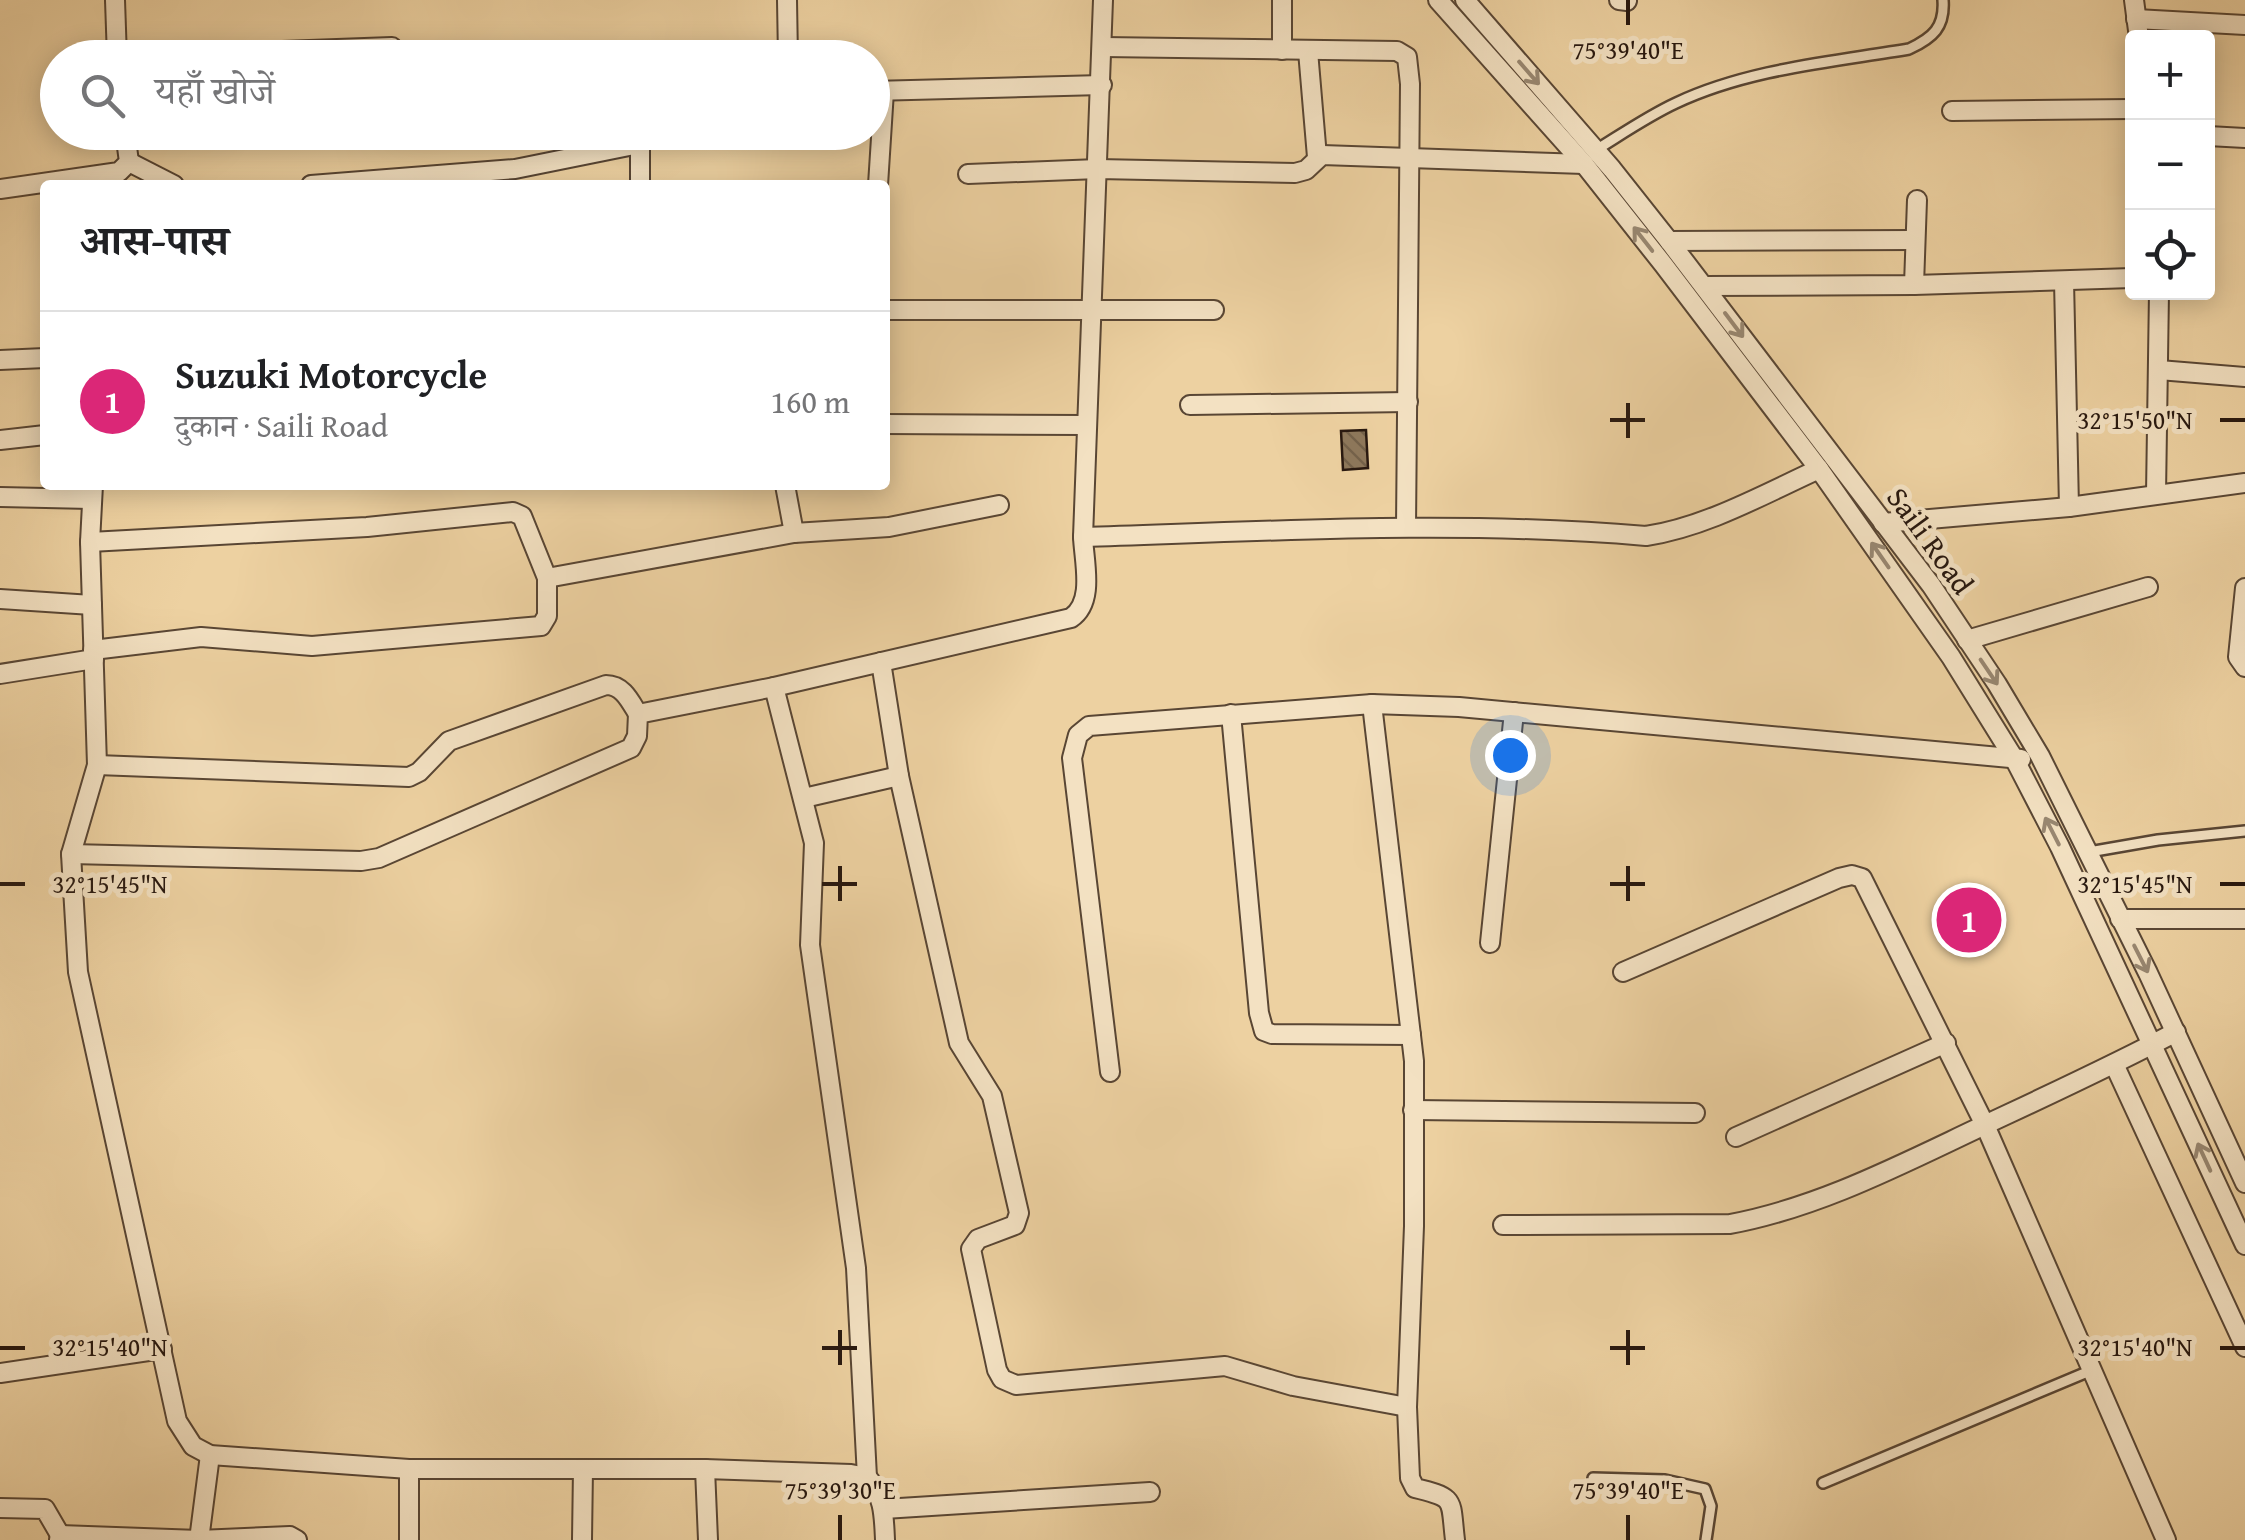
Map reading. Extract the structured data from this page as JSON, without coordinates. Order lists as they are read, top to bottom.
{
  "streets": {
    "street": ["Saili Road"]
  },
  "page": {
    "map_buttons": ["+", "−"],
    "search": "यहाँ खोजें",
    "heading": "आस-पास",
    "list": [
      {
        "mark": "1",
        "name": "Suzuki Motorcycle",
        "note": "दुकान · Saili Road",
        "value": "160 m"
      }
    ],
    "pins": "1"
  },
  "coordinates": [
    "75°39'40\"E",
    "32°15'50\"N",
    "32°15'45\"N",
    "32°15'40\"N",
    "75°39'30\"E"
  ]
}
